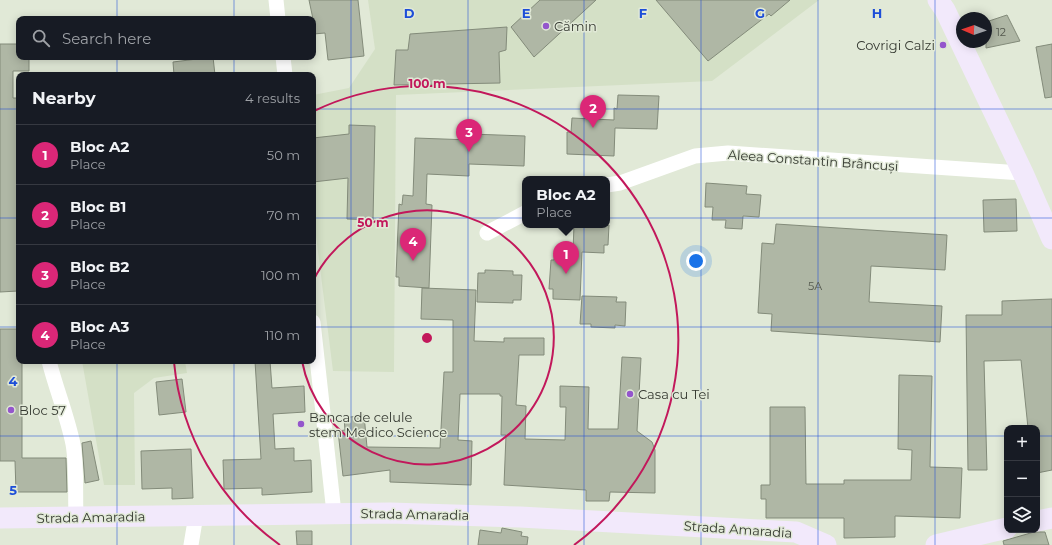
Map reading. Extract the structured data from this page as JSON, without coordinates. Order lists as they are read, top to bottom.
{
  "streets": {
    "main road": ["Strada Amaradia"],
    "street": ["Aleea Constantin Brâncuși"]
  },
  "places": [
    "Cămin",
    "Covrigi Calzi",
    "Casa cu Tei",
    "Bloc 57",
    "Banca de celule stem Medico Science"
  ],
  "house_numbers": ["12", "5A"],
  "north": "left",
  "page": {
    "search": "Search here",
    "heading": ["Nearby", "4 results"],
    "pins": [
      "2",
      "3",
      "4",
      "1"
    ],
    "list": [
      {
        "mark": "1",
        "name": "Bloc A2",
        "note": "Place",
        "value": "50 m"
      },
      {
        "mark": "2",
        "name": "Bloc B1",
        "note": "Place",
        "value": "70 m"
      },
      {
        "mark": "3",
        "name": "Bloc B2",
        "note": "Place",
        "value": "100 m"
      },
      {
        "mark": "4",
        "name": "Bloc A3",
        "note": "Place",
        "value": "110 m"
      }
    ],
    "popup": ["Bloc A2", "Place"],
    "map_buttons": ["+", "−"]
  },
  "grid": {
    "columns": [
      "D",
      "E",
      "F",
      "G",
      "H"
    ],
    "rows": ["4", "5"]
  },
  "rings": ["100 m", "50 m"]
}
